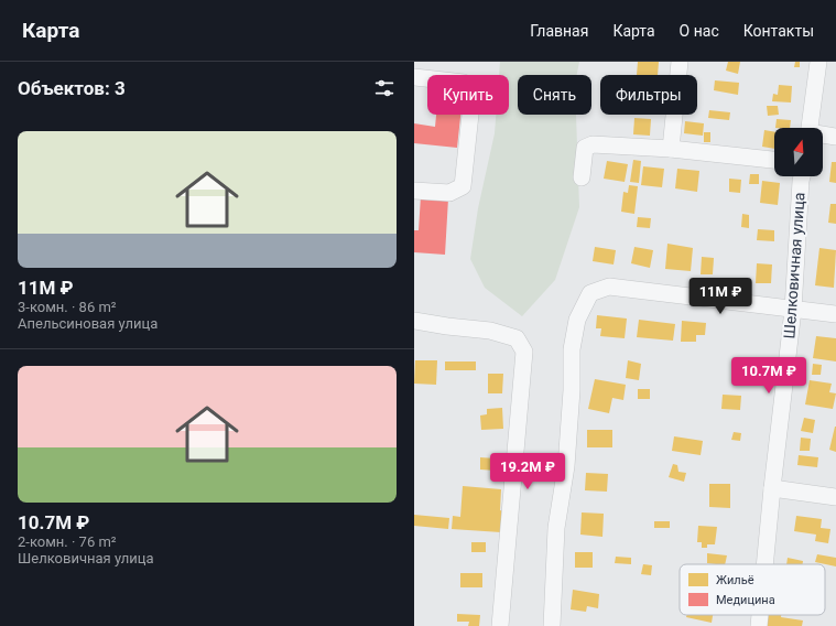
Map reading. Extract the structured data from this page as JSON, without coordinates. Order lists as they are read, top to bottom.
{
  "streets": {
    "street": ["Шелковичная улица"]
  },
  "legend": ["Жильё", "Медицина"],
  "north": "top",
  "page": {
    "header": "Карта",
    "nav": [
      "Главная",
      "Карта",
      "О нас",
      "Контакты"
    ],
    "heading": "Объектов: 3",
    "chip": ["Купить", "Снять", "Фильтры"],
    "list": [
      {
        "name": "11M ₽",
        "note": "3-комн. · 86 m² · Апельсиновая улица"
      },
      {
        "name": "10.7M ₽",
        "note": "2-комн. · 76 m² · Шелковичная улица"
      }
    ],
    "price": ["11M ₽", "10.7M ₽", "19.2M ₽"]
  }
}
